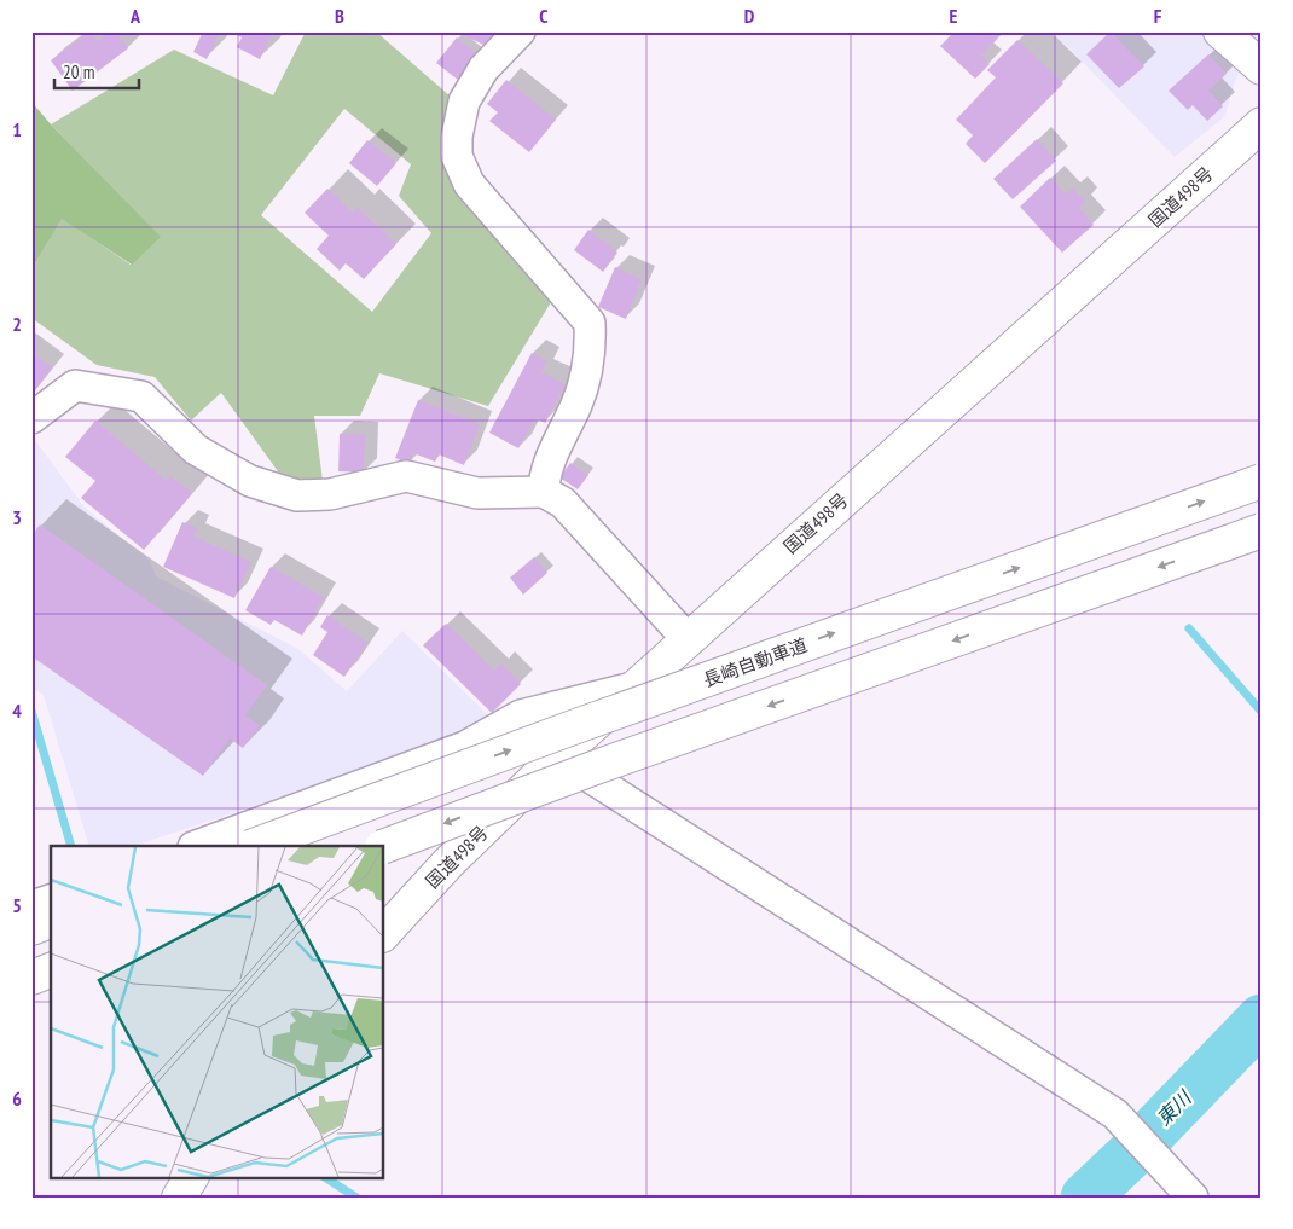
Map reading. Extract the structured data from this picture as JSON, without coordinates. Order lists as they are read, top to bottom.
{
  "streets": {
    "main road": ["国道498号", "長崎自動車道"]
  },
  "water": ["東川"],
  "scale_bar": "20 m",
  "grid": {
    "columns": [
      "A",
      "B",
      "C",
      "D",
      "E",
      "F"
    ],
    "rows": [
      "1",
      "2",
      "3",
      "4",
      "5",
      "6"
    ]
  }
}
